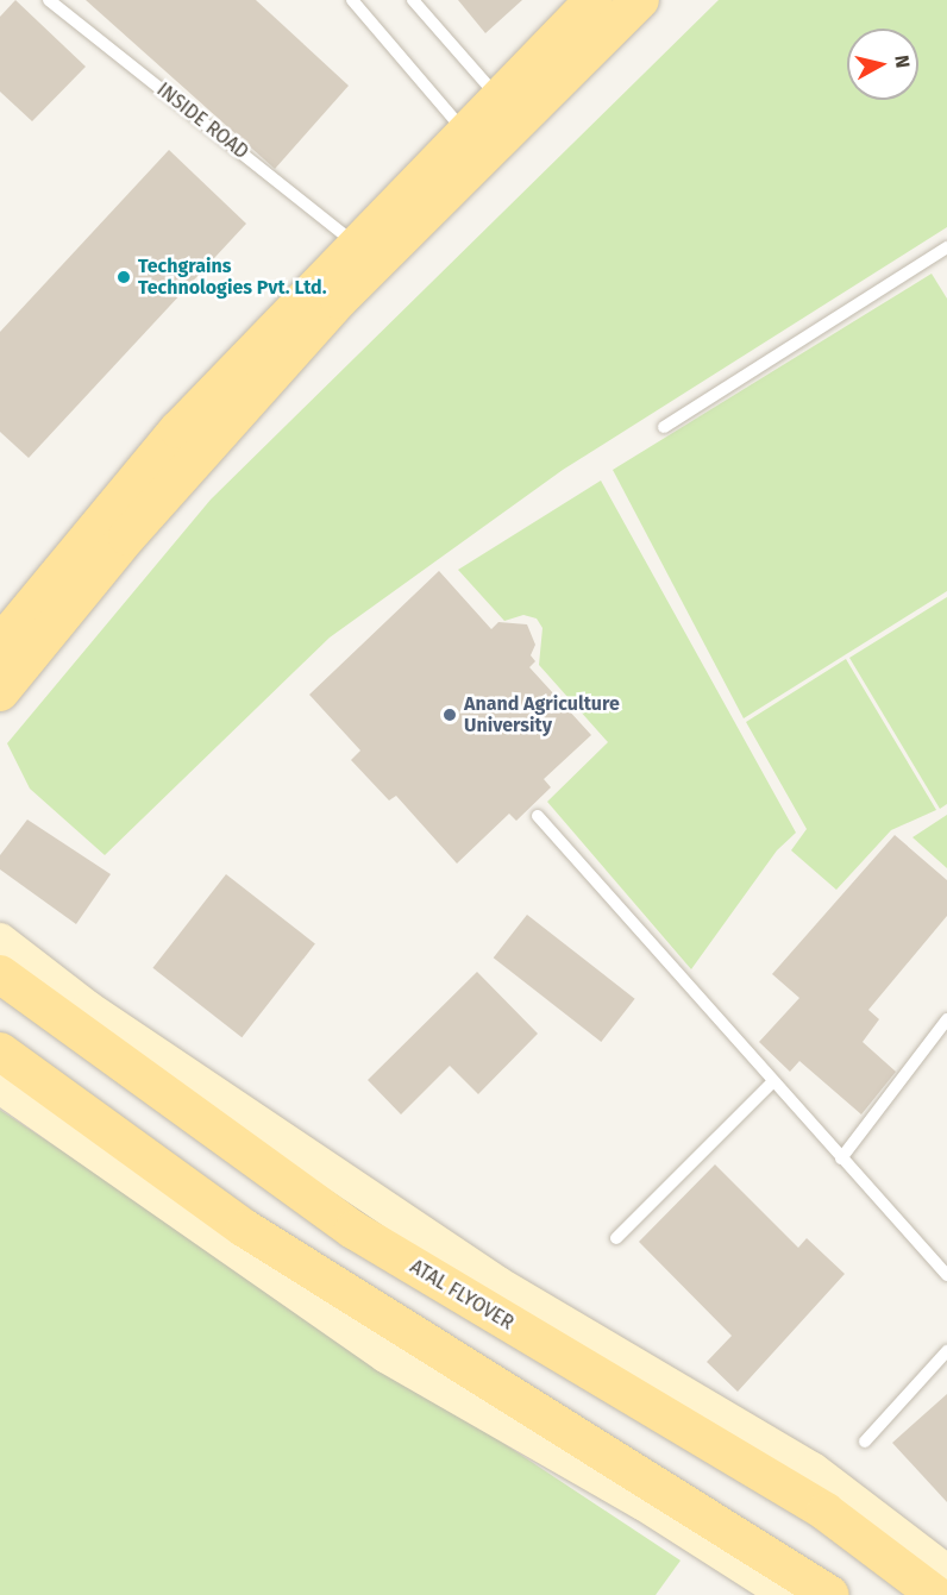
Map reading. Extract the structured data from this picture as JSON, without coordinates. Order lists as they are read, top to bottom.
{
  "streets": {
    "main road": ["ATAL FLYOVER"],
    "lane": ["INSIDE ROAD"]
  },
  "places": ["Techgrains Technologies Pvt. Ltd.", "Anand Agriculture University"],
  "north": "right"
}
